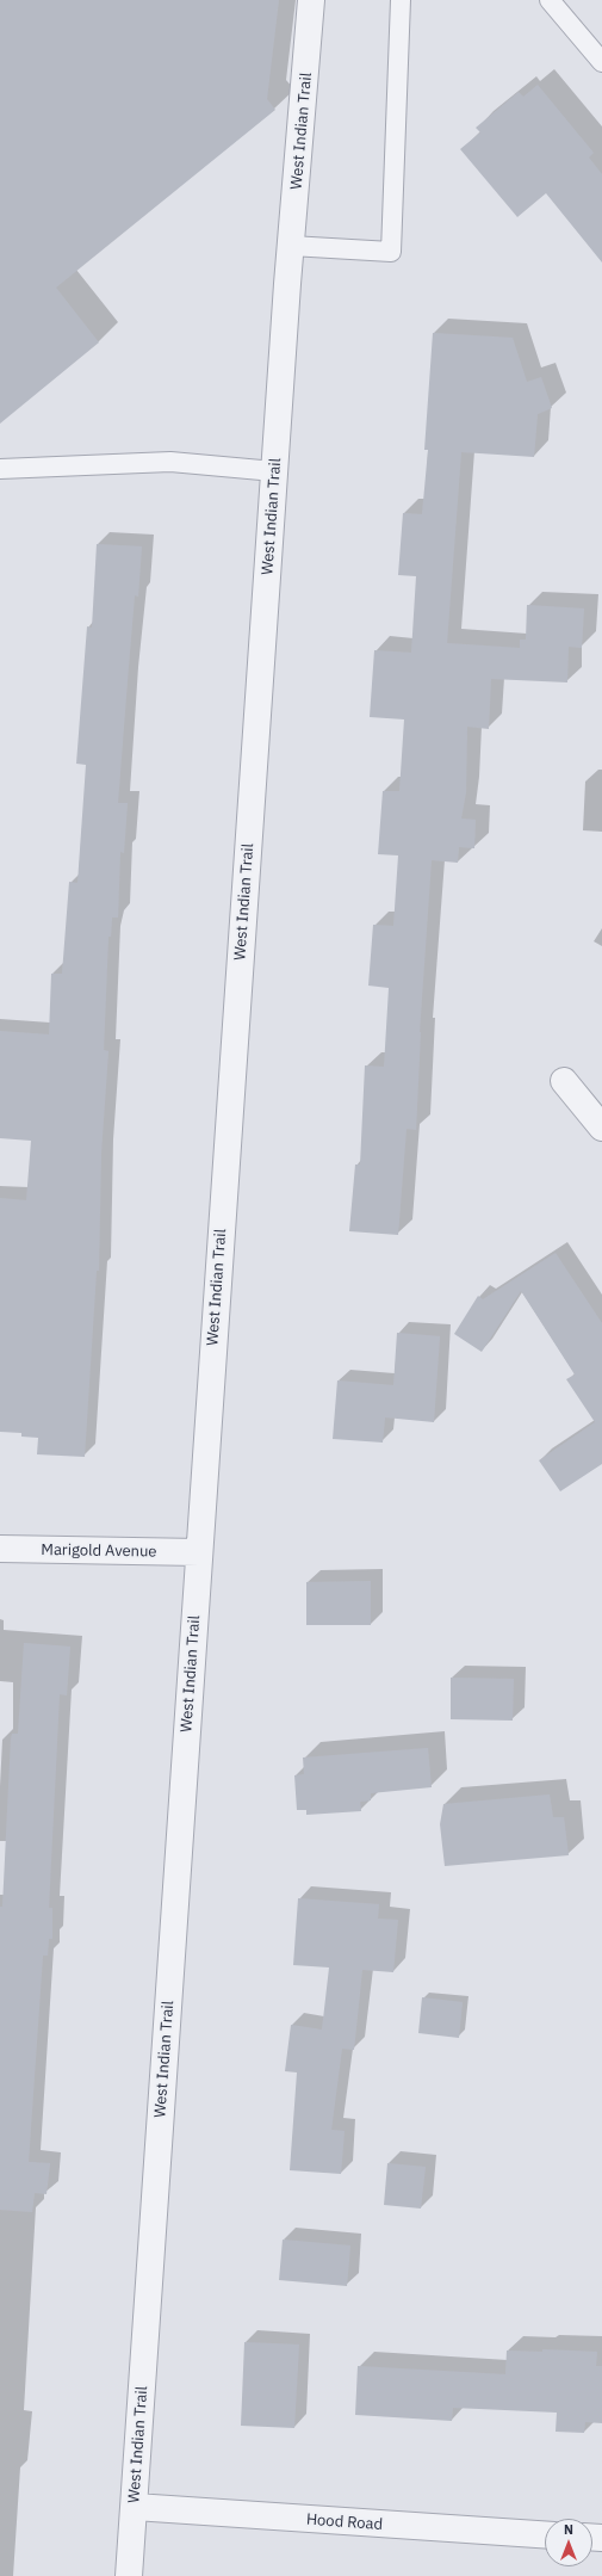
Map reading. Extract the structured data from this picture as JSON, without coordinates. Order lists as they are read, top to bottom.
{
  "streets": {
    "street": ["West Indian Trail", "Marigold Avenue", "Hood Road"]
  },
  "crossings": [
    ["West Indian Trail", "Marigold Avenue"],
    ["West Indian Trail", "Hood Road"]
  ],
  "north": "top"
}
